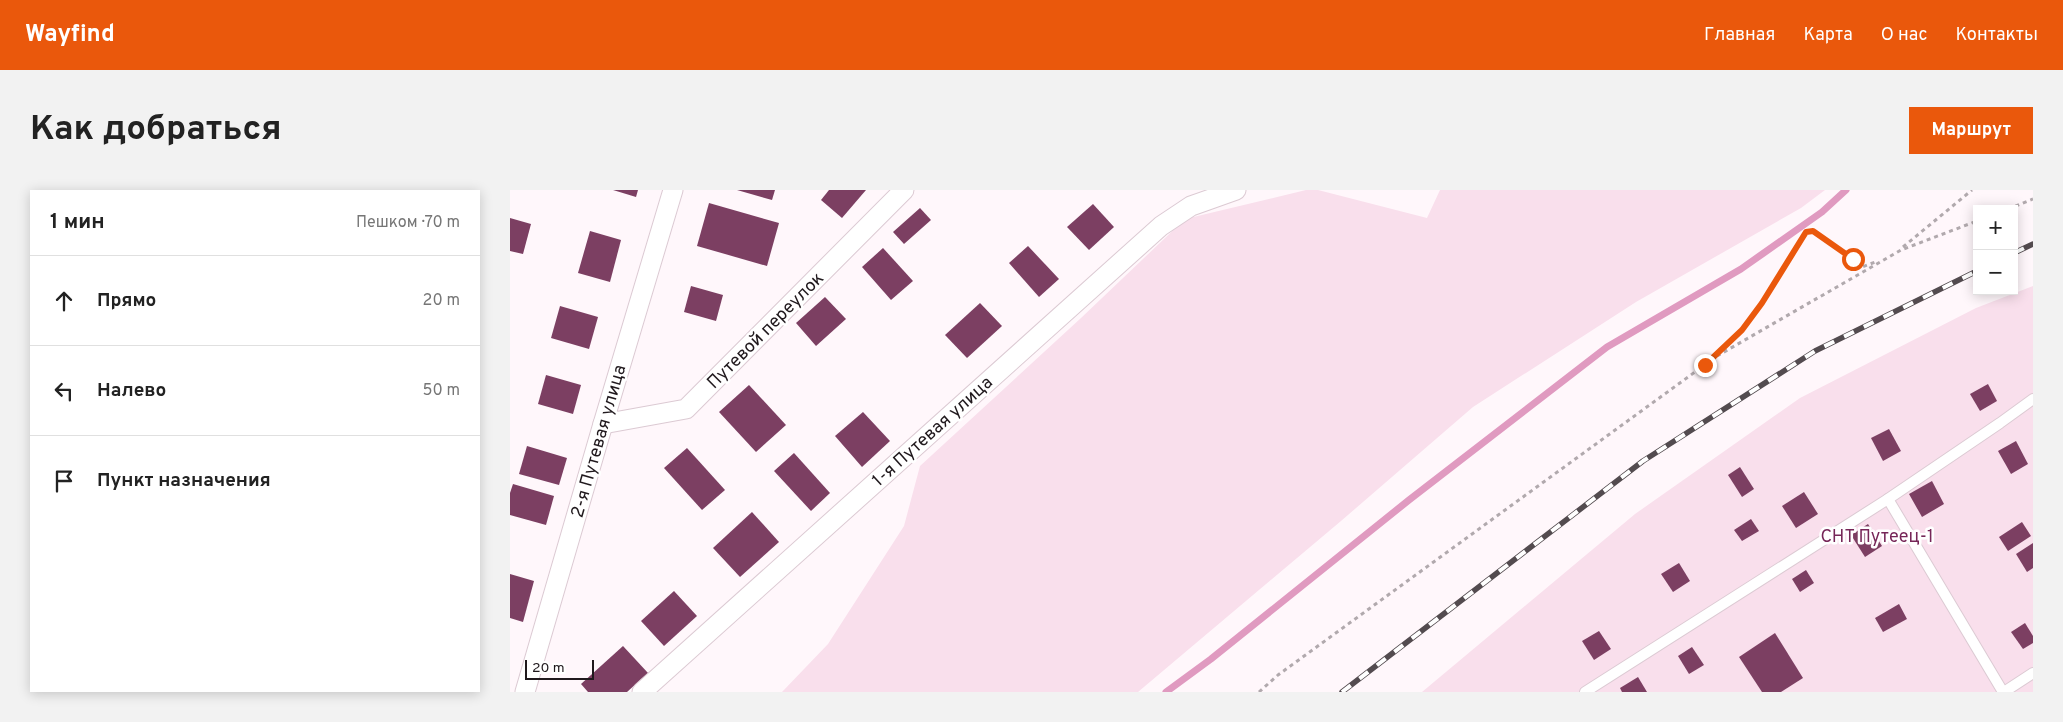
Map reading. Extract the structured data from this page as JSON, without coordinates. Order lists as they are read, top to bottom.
{
  "streets": {
    "street": ["Путевой переулок", "1-я Путевая улица", "2-я Путевая улица"]
  },
  "crossings": [
    ["Путевой переулок", "2-я Путевая улица"]
  ],
  "parks": ["СНТ Путеец-1"],
  "scale_bar": "20 m",
  "page": {
    "header": "Wayfind",
    "nav": [
      "Главная",
      "Карта",
      "О нас",
      "Контакты"
    ],
    "buttons": "Маршрут",
    "title": "Как добраться",
    "heading": ["1 мин", "Пешком · 70 m"],
    "map_buttons": ["+", "−"],
    "list": [
      ["Прямо", "20 m"],
      ["Налево", "50 m"],
      "Пункт назначения"
    ],
    "scale": "20 m"
  }
}
